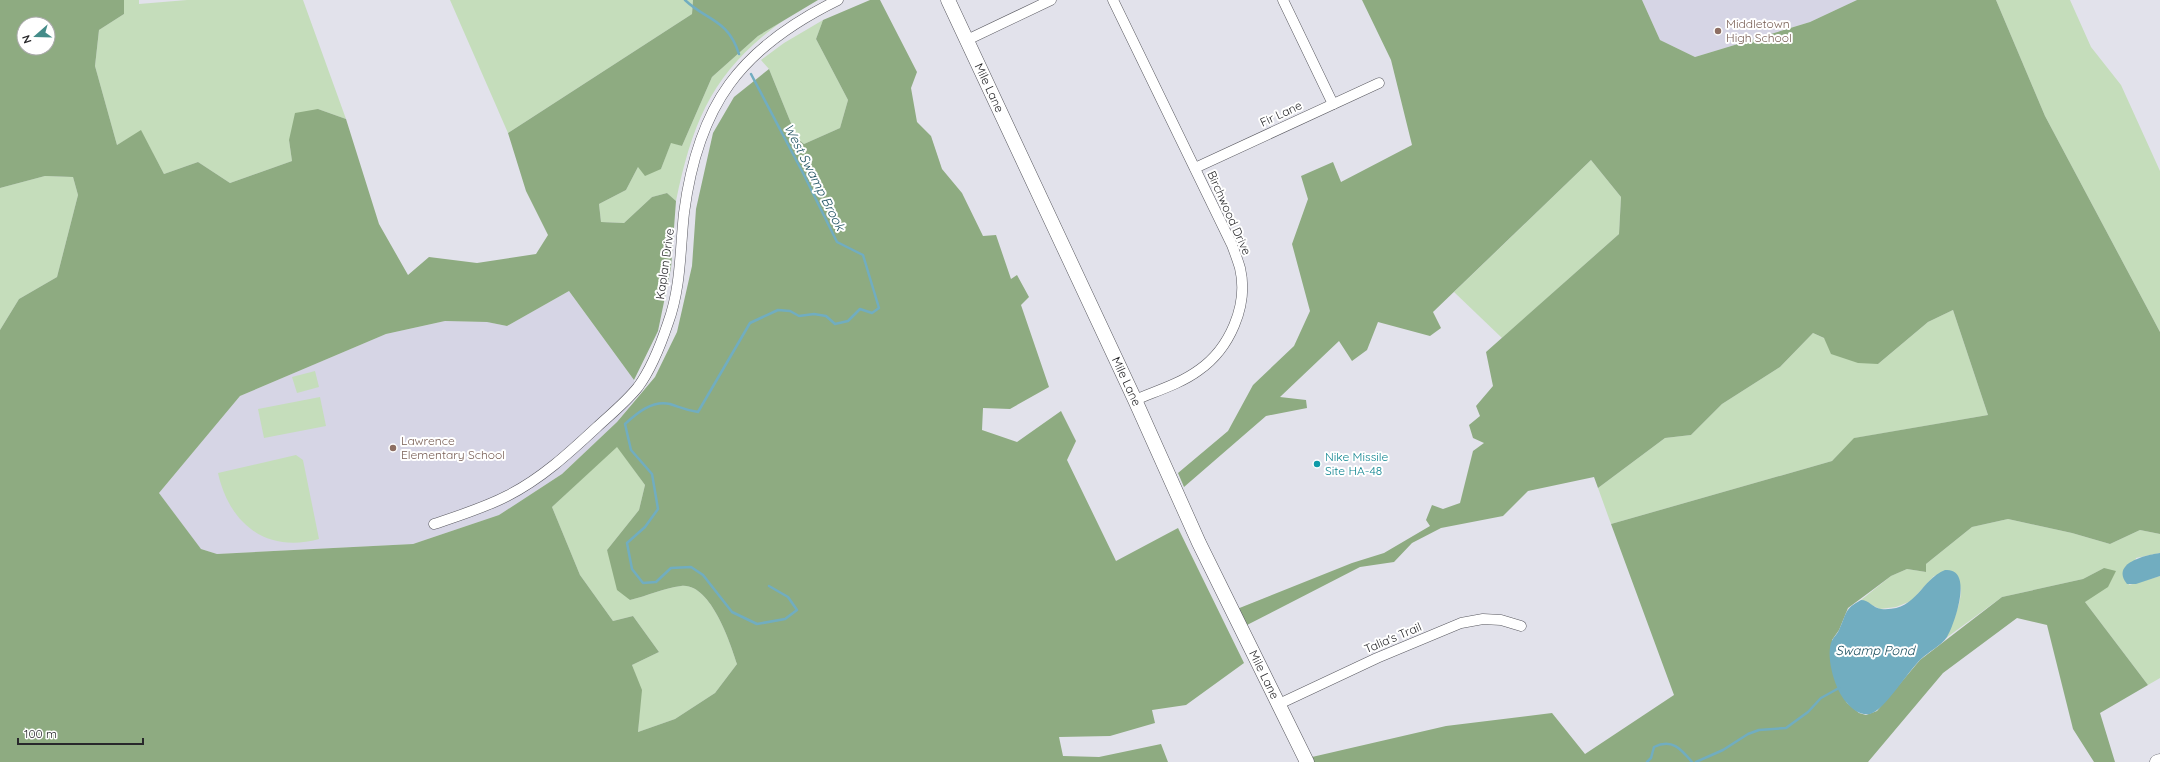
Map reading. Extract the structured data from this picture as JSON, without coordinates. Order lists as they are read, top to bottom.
{
  "streets": {
    "street": [
      "Mile Lane",
      "Fir Lane",
      "Birchwood Drive",
      "Kaplan Drive",
      "Talia's Trail"
    ]
  },
  "crossings": [
    ["Mile Lane", "Birchwood Drive"],
    ["Mile Lane", "Talia's Trail"],
    ["Fir Lane", "Birchwood Drive"]
  ],
  "water": ["West Swamp Brook", "Swamp Pond"],
  "places": ["Middletown High School", "Lawrence Elementary School", "Nike Missile Site HA-48"],
  "scale_bar": "100 m",
  "north": "left"
}
